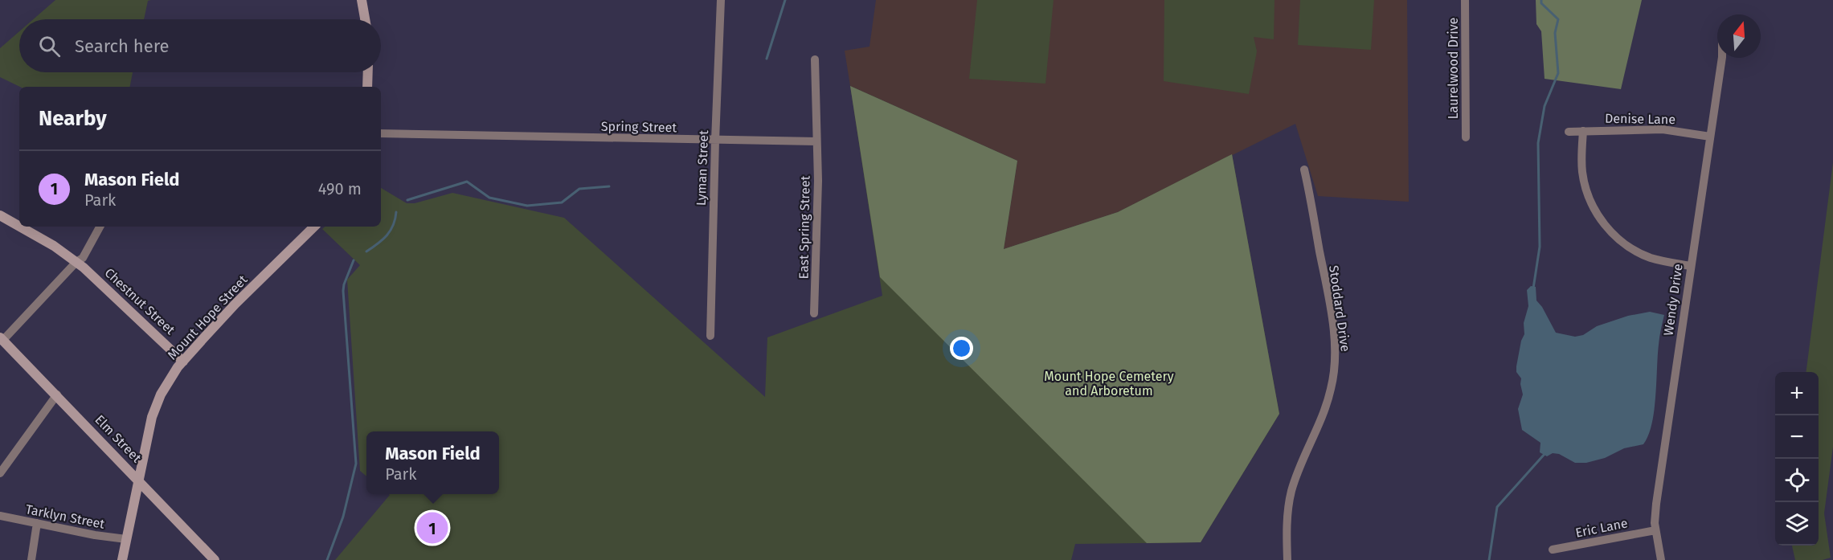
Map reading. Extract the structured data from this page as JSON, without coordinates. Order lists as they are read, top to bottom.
{
  "streets": {
    "street": [
      "Laurelwood Drive",
      "Denise Lane",
      "Spring Street",
      "Lyman Street",
      "East Spring Street",
      "Wendy Drive",
      "Chestnut Street",
      "Stoddard Drive",
      "Mount Hope Street",
      "Elm Street",
      "Tarklyn Street",
      "Eric Lane"
    ]
  },
  "crossings": [
    ["Denise Lane", "Wendy Drive"],
    ["Spring Street", "Lyman Street"],
    ["Spring Street", "East Spring Street"],
    ["Wendy Drive", "Eric Lane"],
    ["Chestnut Street", "Mount Hope Street"],
    ["Mount Hope Street", "Elm Street"],
    ["Mount Hope Street", "Tarklyn Street"]
  ],
  "parks": ["Mount Hope Cemetery and Arboretum"],
  "north": "top",
  "page": {
    "search": "Search here",
    "heading": "Nearby",
    "list": [
      {
        "mark": "1",
        "name": "Mason Field",
        "note": "Park",
        "value": "490 m"
      }
    ],
    "map_buttons": ["+", "−"],
    "popup": ["Mason Field", "Park"],
    "pins": "1"
  }
}
